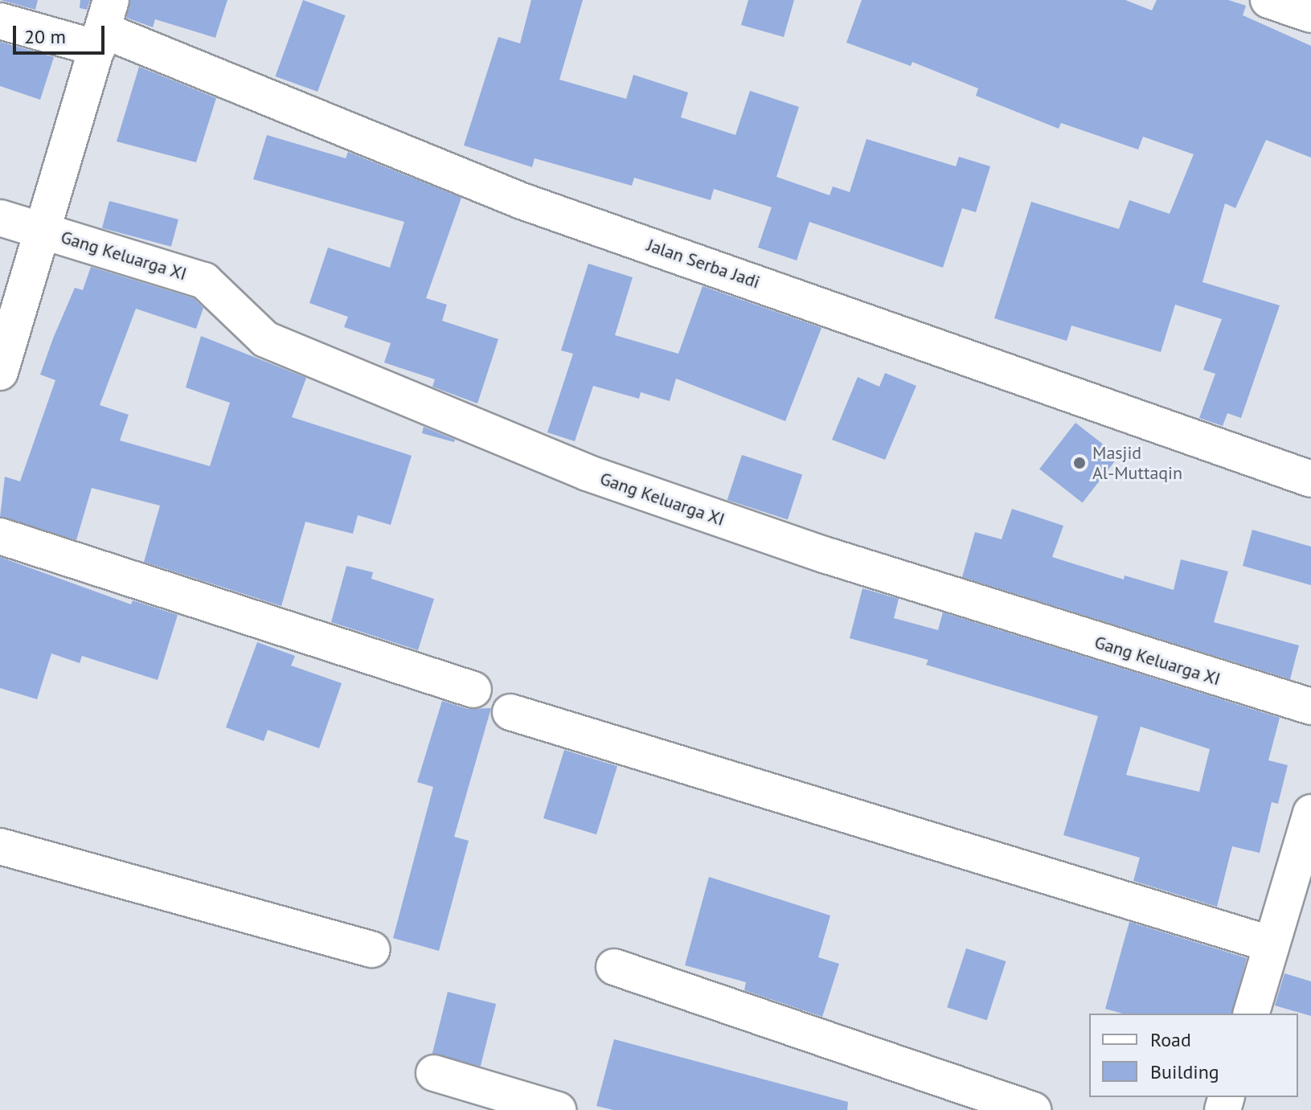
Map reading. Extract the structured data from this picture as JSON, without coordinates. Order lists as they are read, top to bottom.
{
  "streets": {
    "street": ["Gang Keluarga XI", "Jalan Serba Jadi"]
  },
  "places": ["Masjid Al-Muttaqin"],
  "legend": ["Road", "Building"],
  "scale_bar": "20 m"
}
